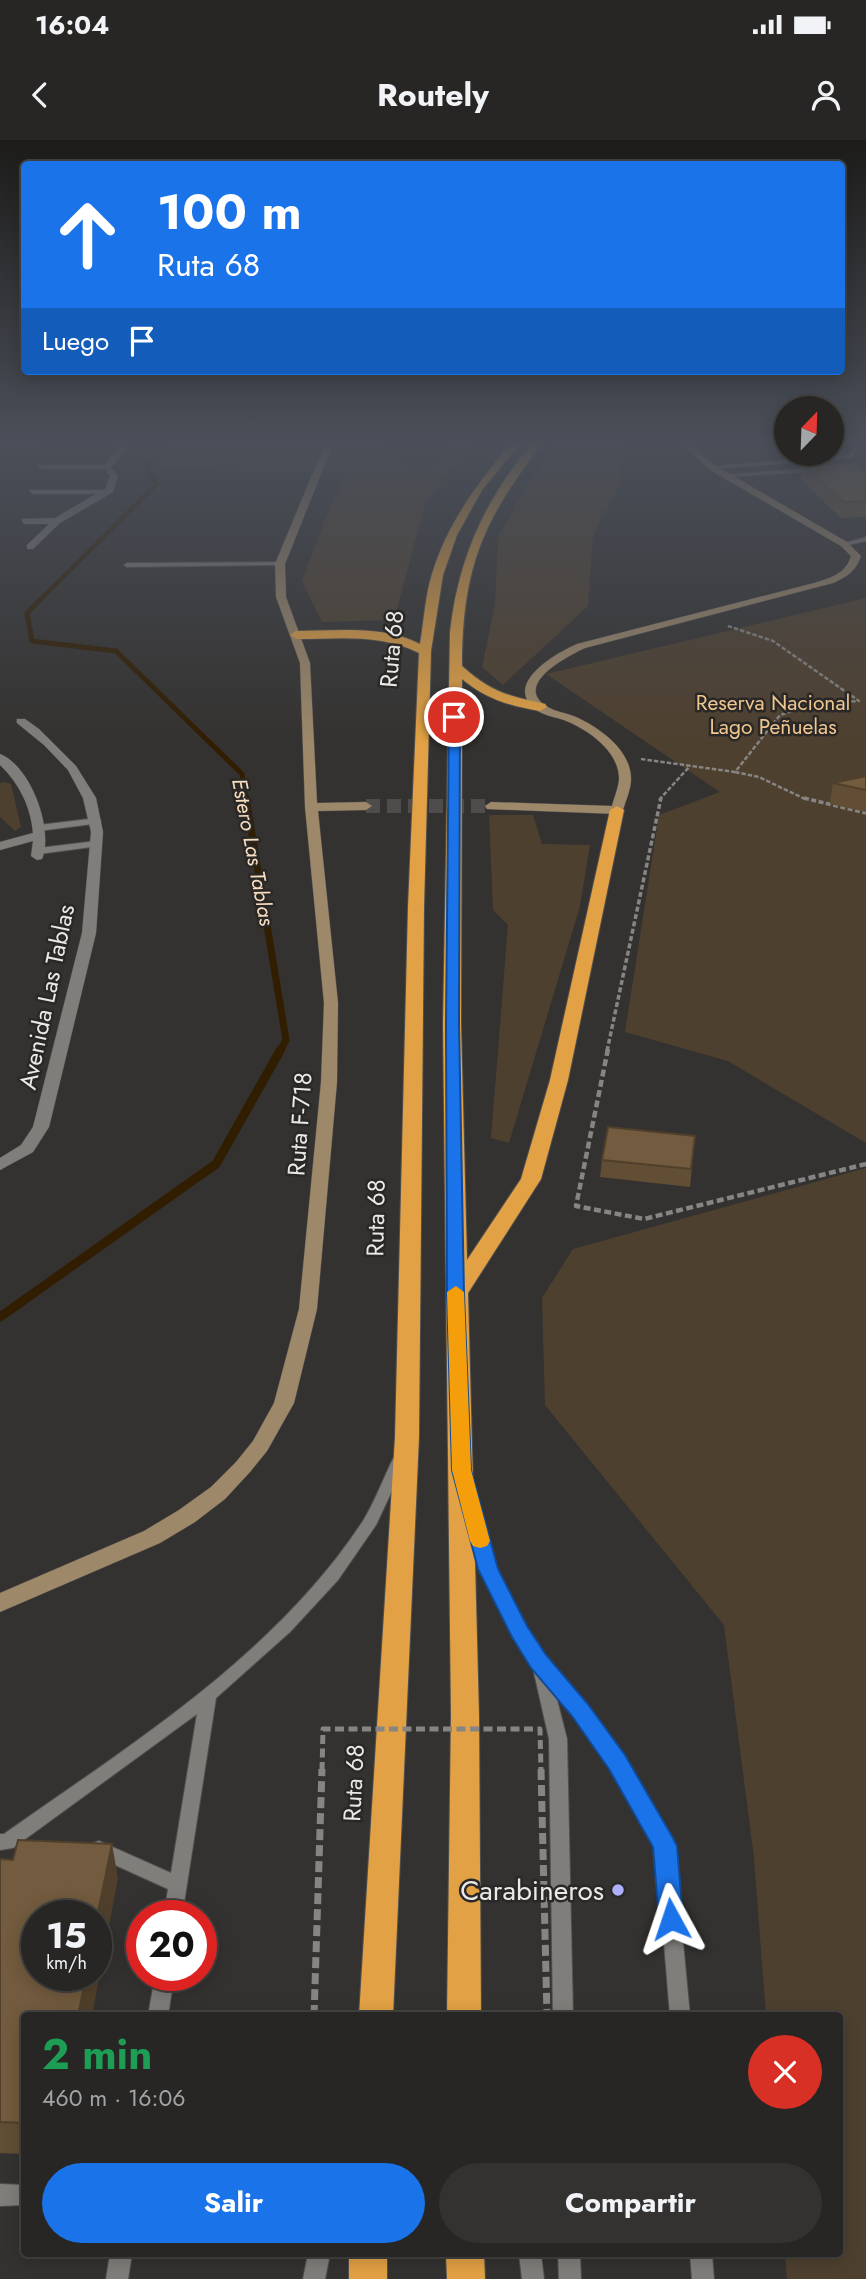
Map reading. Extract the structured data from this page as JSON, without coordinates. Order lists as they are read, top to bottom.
{
  "streets": {
    "highway": ["Ruta 68"],
    "street": ["Avenida Las Tablas", "Ruta F-718"]
  },
  "water": ["Estero Las Tablas"],
  "parks": ["Reserva Nacional Lago Peñuelas"],
  "places": ["Carabineros"],
  "north": "top right",
  "page": {
    "status": "16:04",
    "header": "Routely",
    "turn": ["100 m", "Ruta 68"],
    "then": "Luego",
    "speed": "15 km/h",
    "limit": "20",
    "heading": ["2 min", "460 m · 16:06"],
    "buttons": ["Salir", "Compartir"]
  }
}
